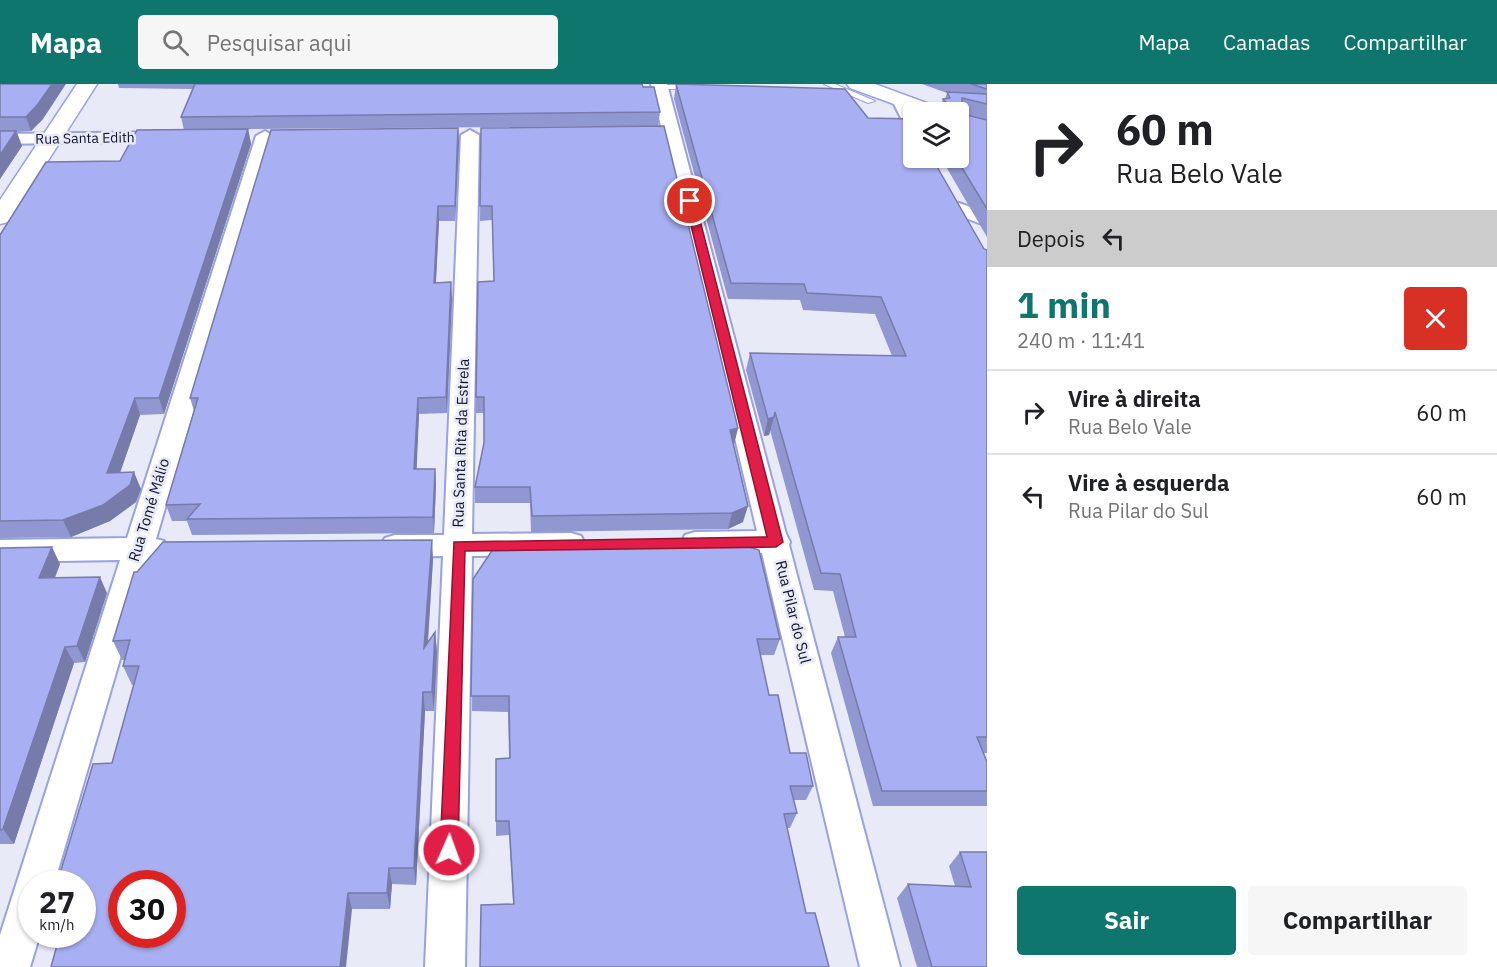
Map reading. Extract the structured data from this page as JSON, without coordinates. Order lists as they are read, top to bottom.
{
  "streets": {
    "street": [
      "Rua Santa Edith",
      "Rua Santa Rita da Estrela",
      "Rua Tomé Málio",
      "Rua Pilar do Sul"
    ]
  },
  "page": {
    "header": "Mapa",
    "search": "Pesquisar aqui",
    "nav": ["Mapa", "Camadas", "Compartilhar"],
    "turn": ["60 m", "Rua Belo Vale"],
    "then": "Depois",
    "heading": ["1 min", "240 m · 11:41"],
    "list": [
      {
        "name": "Vire à direita",
        "note": "Rua Belo Vale",
        "value": "60 m"
      },
      {
        "name": "Vire à esquerda",
        "note": "Rua Pilar do Sul",
        "value": "60 m"
      }
    ],
    "speed": "27 km/h",
    "limit": "30",
    "buttons": ["Sair", "Compartilhar"]
  }
}
